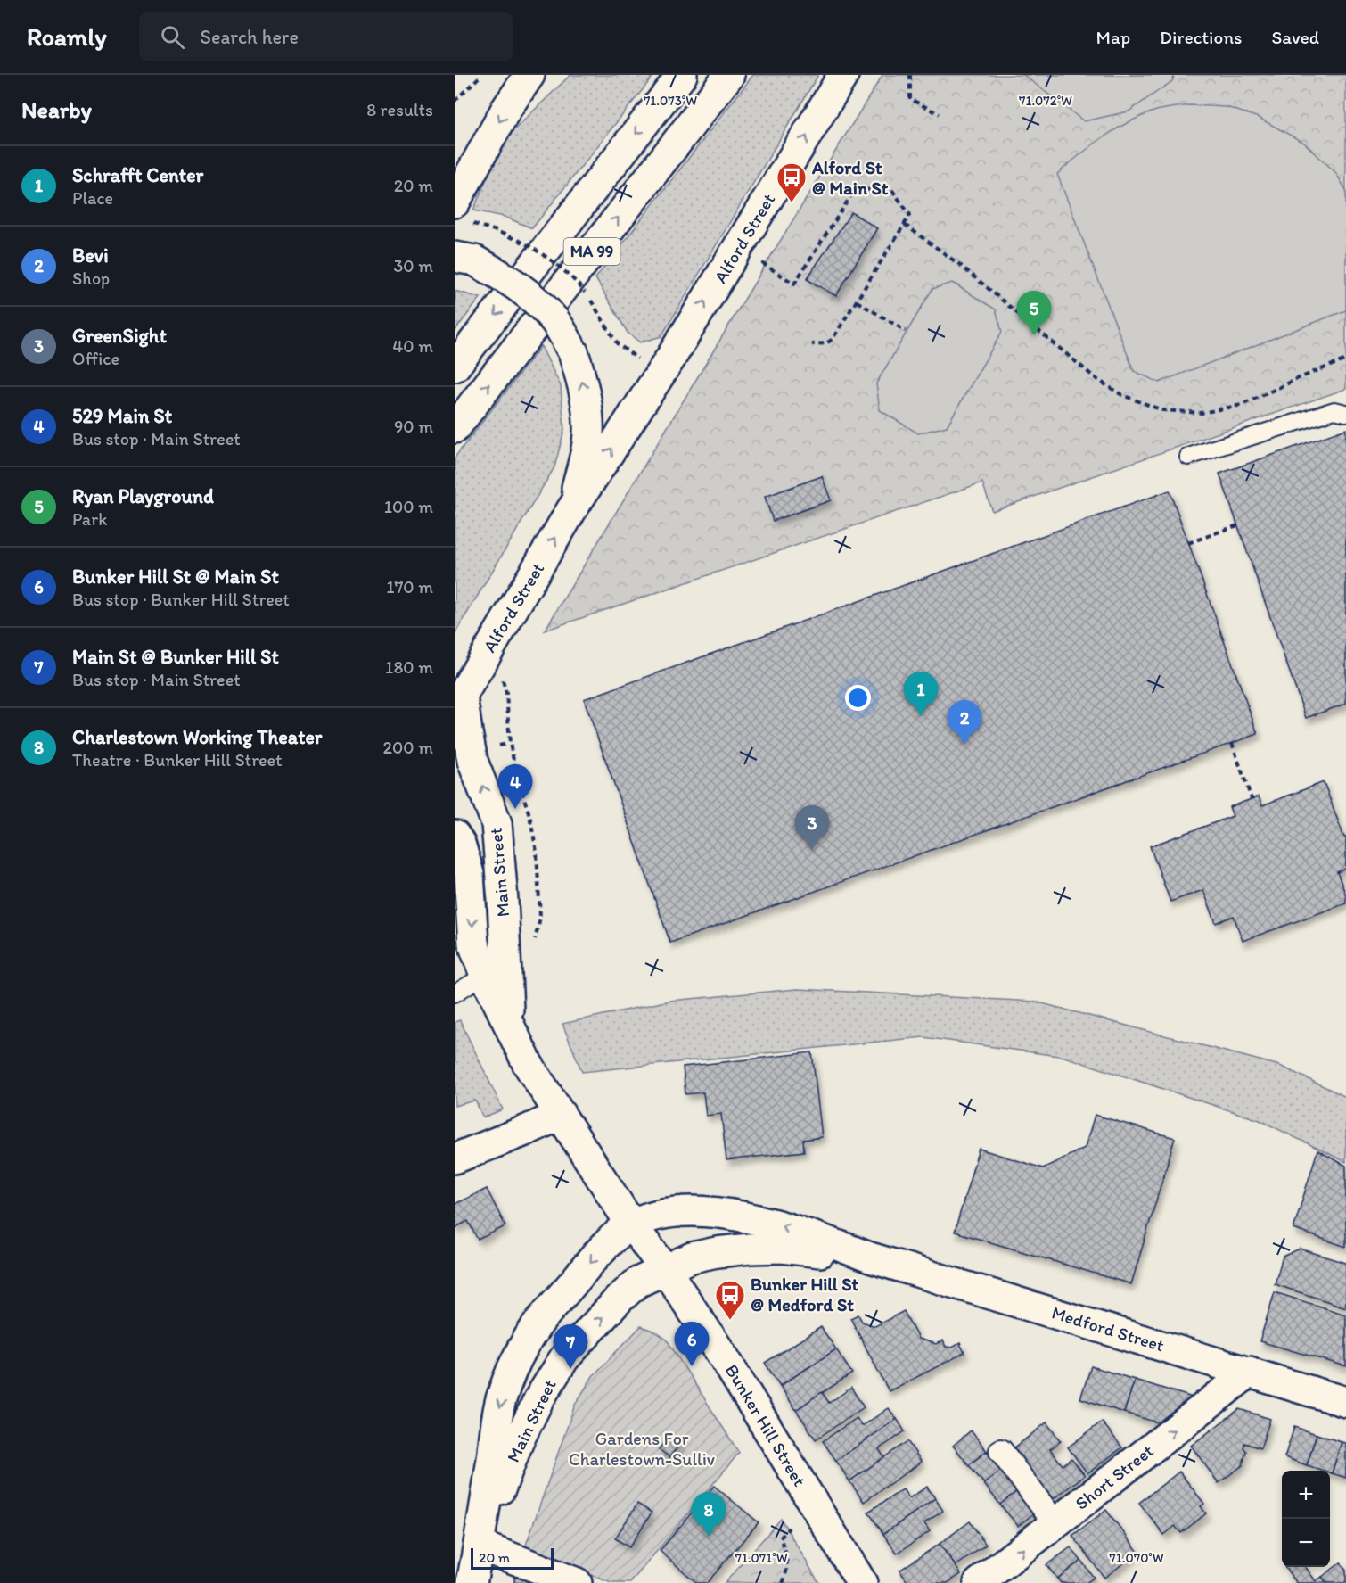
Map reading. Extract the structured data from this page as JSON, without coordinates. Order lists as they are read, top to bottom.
{
  "streets": {
    "main road": [
      "Alford Street",
      "MA 99",
      "Main Street",
      "Medford Street",
      "Bunker Hill Street",
      "Short Street"
    ]
  },
  "crossings": [
    ["Alford Street", "Main Street"],
    ["Main Street", "Medford Street"],
    ["Main Street", "Bunker Hill Street"],
    ["Medford Street", "Bunker Hill Street"],
    ["Medford Street", "Short Street"]
  ],
  "one_way": ["Short Street"],
  "parks": ["Gardens For Charlestown-Sulliv"],
  "places": {
    "bus stop": ["Alford St @ Main St", "Bunker Hill St @ Medford St"]
  },
  "scale_bar": "20 m",
  "page": {
    "header": "Roamly",
    "search": "Search here",
    "nav": ["Map", "Directions", "Saved"],
    "heading": ["Nearby", "8 results"],
    "list": [
      {
        "mark": "1",
        "name": "Schrafft Center",
        "note": "Place",
        "value": "20 m"
      },
      {
        "mark": "2",
        "name": "Bevi",
        "note": "Shop",
        "value": "30 m"
      },
      {
        "mark": "3",
        "name": "GreenSight",
        "note": "Office",
        "value": "40 m"
      },
      {
        "mark": "4",
        "name": "529 Main St",
        "note": "Bus stop · Main Street",
        "value": "90 m"
      },
      {
        "mark": "5",
        "name": "Ryan Playground",
        "note": "Park",
        "value": "100 m"
      },
      {
        "mark": "6",
        "name": "Bunker Hill St @ Main St",
        "note": "Bus stop · Bunker Hill Street",
        "value": "170 m"
      },
      {
        "mark": "7",
        "name": "Main St @ Bunker Hill St",
        "note": "Bus stop · Main Street",
        "value": "180 m"
      },
      {
        "mark": "8",
        "name": "Charlestown Working Theater",
        "note": "Theatre · Bunker Hill Street",
        "value": "200 m"
      }
    ],
    "pins": [
      "5",
      "1",
      "2",
      "4",
      "3",
      "6",
      "7",
      "8"
    ],
    "map_buttons": ["+", "−"],
    "scale": "20 m"
  },
  "coordinates": [
    "71.073°W",
    "71.072°W",
    "71.071°W",
    "71.070°W"
  ]
}
